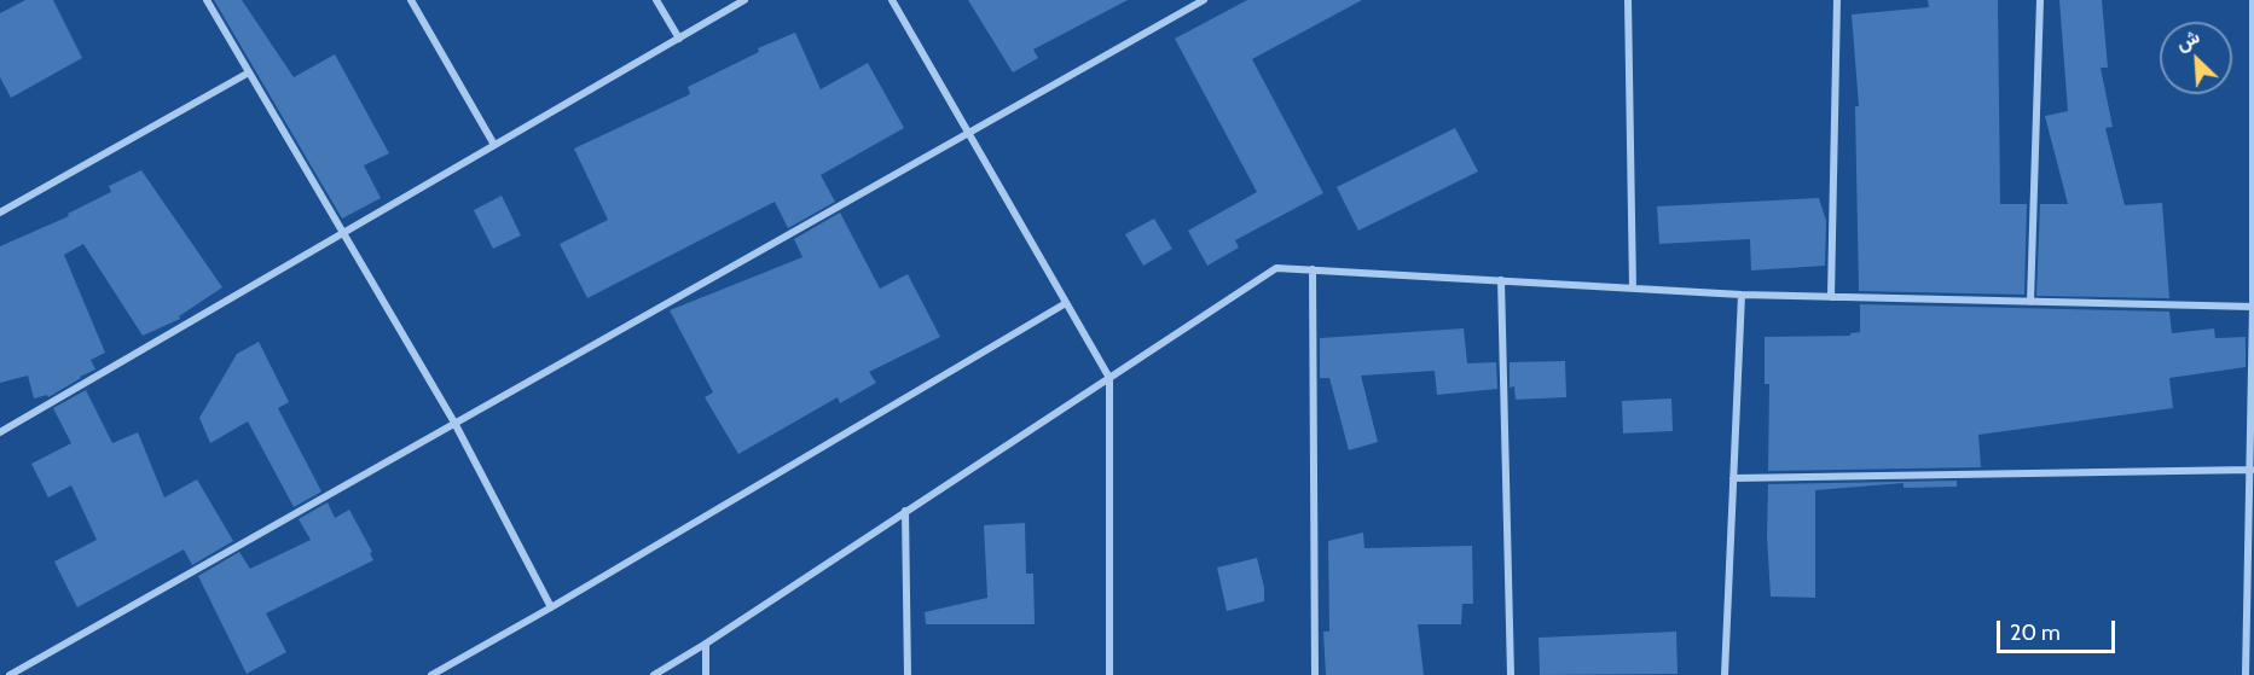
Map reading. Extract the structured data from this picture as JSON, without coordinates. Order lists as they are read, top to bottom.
{
  "scale_bar": "20 m",
  "north": "top left"
}
